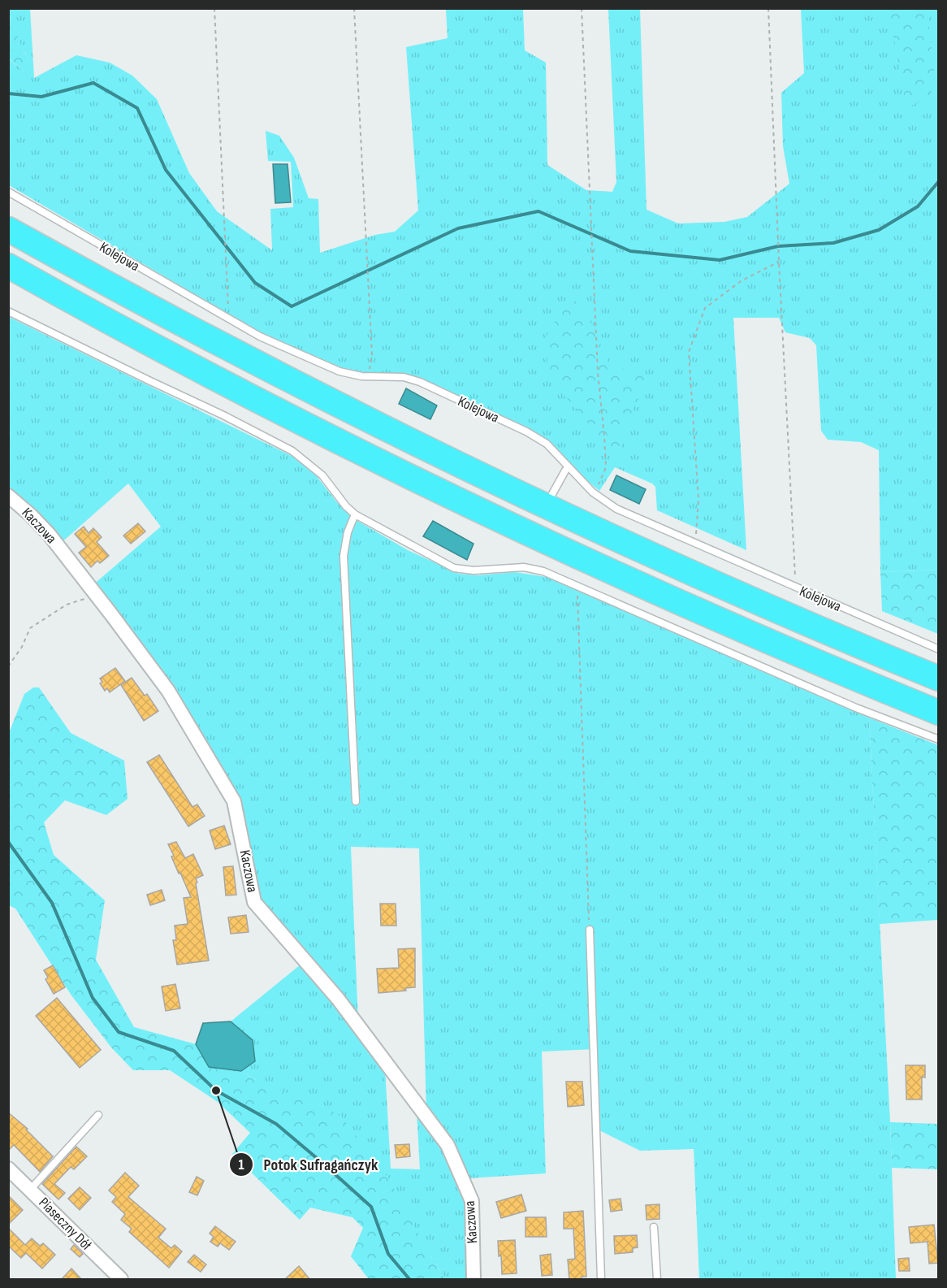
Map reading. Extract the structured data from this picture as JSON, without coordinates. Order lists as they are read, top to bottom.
{
  "streets": {
    "street": ["Kaczowa", "Piaseczny Dół"],
    "lane": ["Kolejowa"]
  },
  "places": ["Potok Sufragańczyk"]
}
